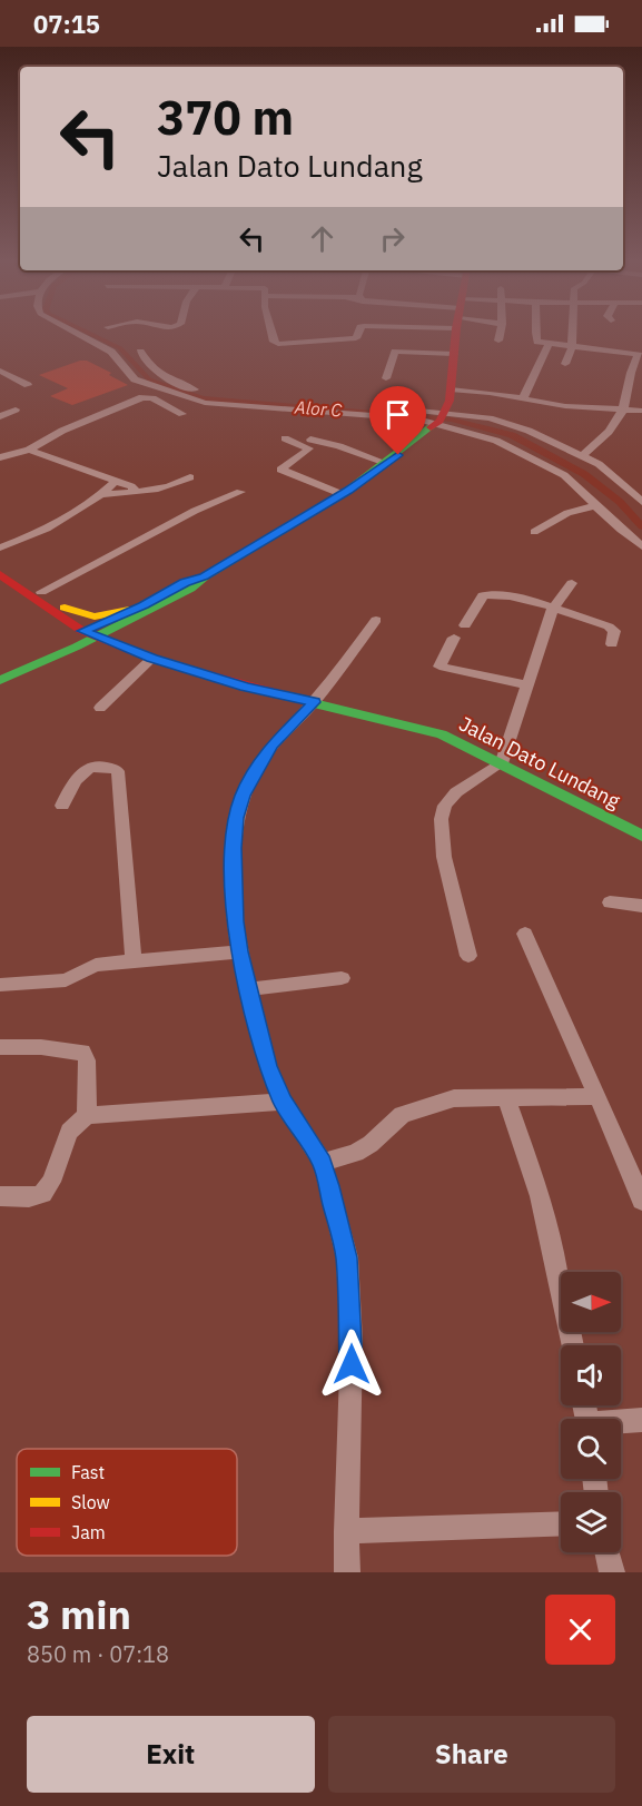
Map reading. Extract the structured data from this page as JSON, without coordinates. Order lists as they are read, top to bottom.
{
  "streets": {
    "main road": ["Jalan Dato Lundang"]
  },
  "water": ["Alor C"],
  "legend": ["Fast", "Slow", "Jam"],
  "north": "right",
  "page": {
    "status": "07:15",
    "turn": ["370 m", "Jalan Dato Lundang"],
    "heading": ["3 min", "850 m · 07:18"],
    "buttons": ["Exit", "Share"]
  }
}
